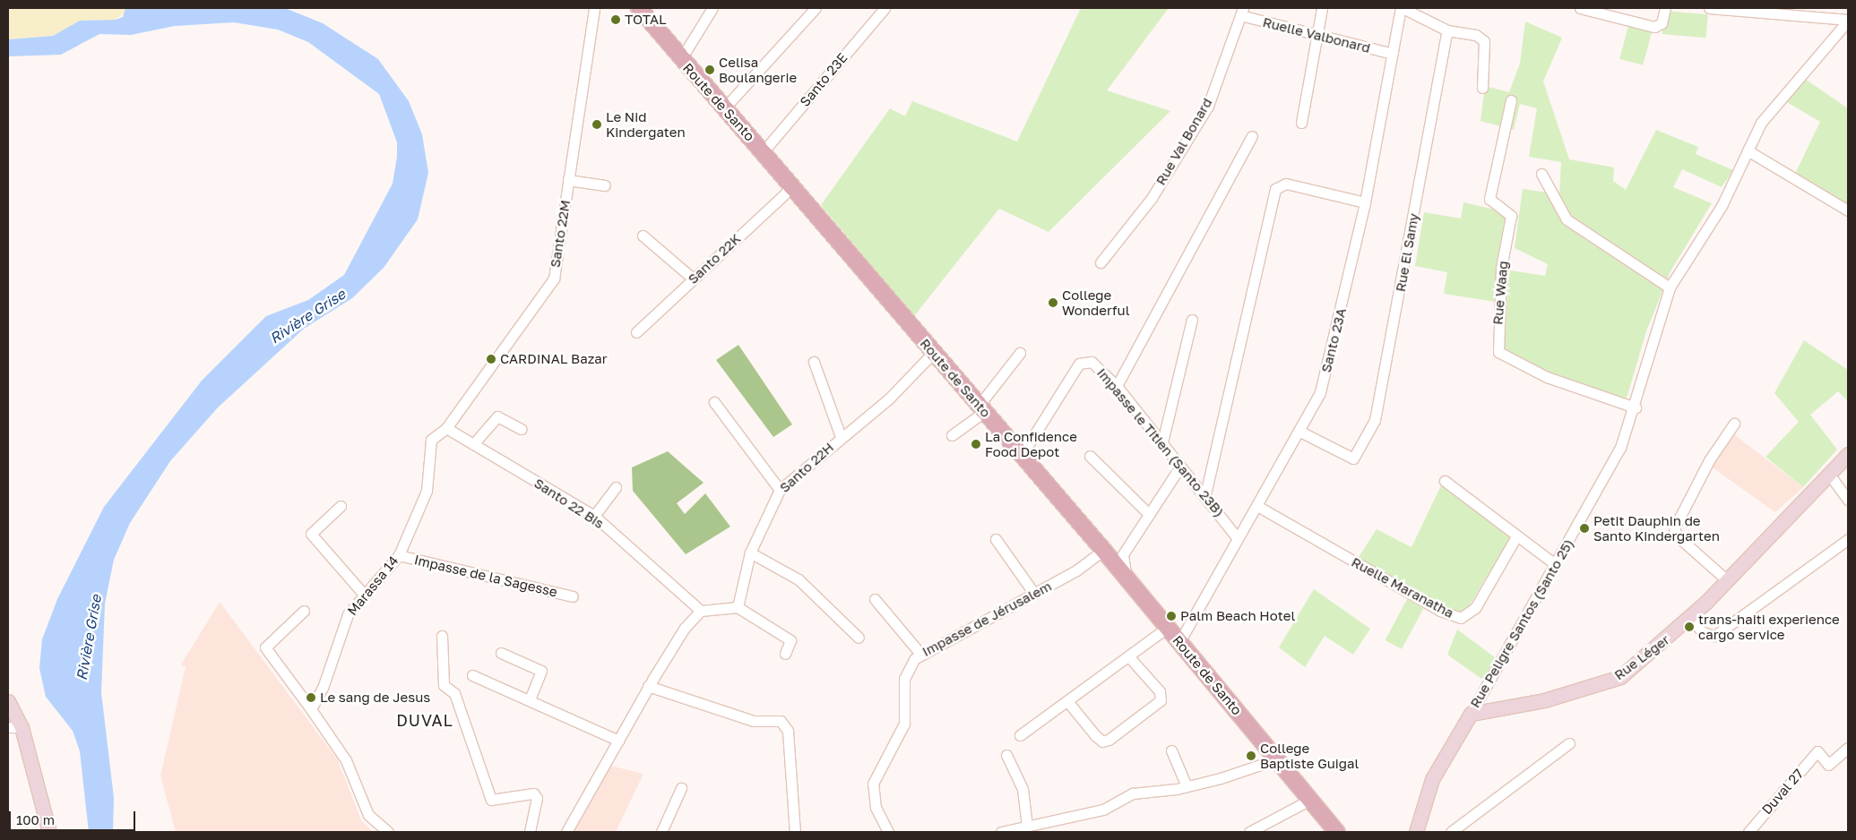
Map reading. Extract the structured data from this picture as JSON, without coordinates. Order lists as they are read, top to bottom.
{
  "streets": {
    "main road": ["Route de Santo"],
    "street": [
      "Ruelle Valbonard",
      "Santo 23E",
      "Rue Val Bonard",
      "Santo 22M",
      "Rue El Samy",
      "Santo 22K",
      "Rue Waag",
      "Santo 23A",
      "Impasse le Titien (Santo 23B)",
      "Santo 22H",
      "Santo 22 Bis",
      "Impasse de la Sagesse",
      "Marassa 14",
      "Ruelle Maranatha",
      "Impasse de Jérusalem",
      "Rue Peligre Santos (Santo 25)",
      "Rue Léger",
      "Duval 27"
    ]
  },
  "crossings": [
    ["Ruelle Valbonard", "Rue Val Bonard"],
    ["Ruelle Valbonard", "Santo 23A"],
    ["Santo 23E", "Route de Santo"],
    ["Route de Santo", "Santo 22K"],
    ["Route de Santo", "Santo 23A"],
    ["Route de Santo", "Impasse le Titien (Santo 23B)"],
    ["Route de Santo", "Santo 22H"],
    ["Route de Santo", "Impasse de Jérusalem"],
    ["Santo 22M", "Santo 22 Bis"],
    ["Santo 22M", "Marassa 14"],
    ["Rue El Samy", "Santo 23A"],
    ["Rue Waag", "Rue Peligre Santos (Santo 25)"],
    ["Santo 23A", "Impasse le Titien (Santo 23B)"],
    ["Santo 23A", "Ruelle Maranatha"],
    ["Santo 22 Bis", "Marassa 14"],
    ["Impasse de la Sagesse", "Marassa 14"],
    ["Rue Peligre Santos (Santo 25)", "Rue Léger"]
  ],
  "districts": ["DUVAL"],
  "water": ["Rivière Grise"],
  "places": [
    "TOTAL",
    "Celisa Boulangerie",
    "Le Nid Kindergaten",
    "College Wonderful",
    "CARDINAL Bazar",
    "La Confidence Food Depot",
    "Petit Dauphin de Santo Kindergarten",
    "Palm Beach Hotel",
    "trans-haiti experience cargo service",
    "Le sang de Jesus",
    "College Baptiste Guigal"
  ],
  "scale_bar": "100 m"
}
